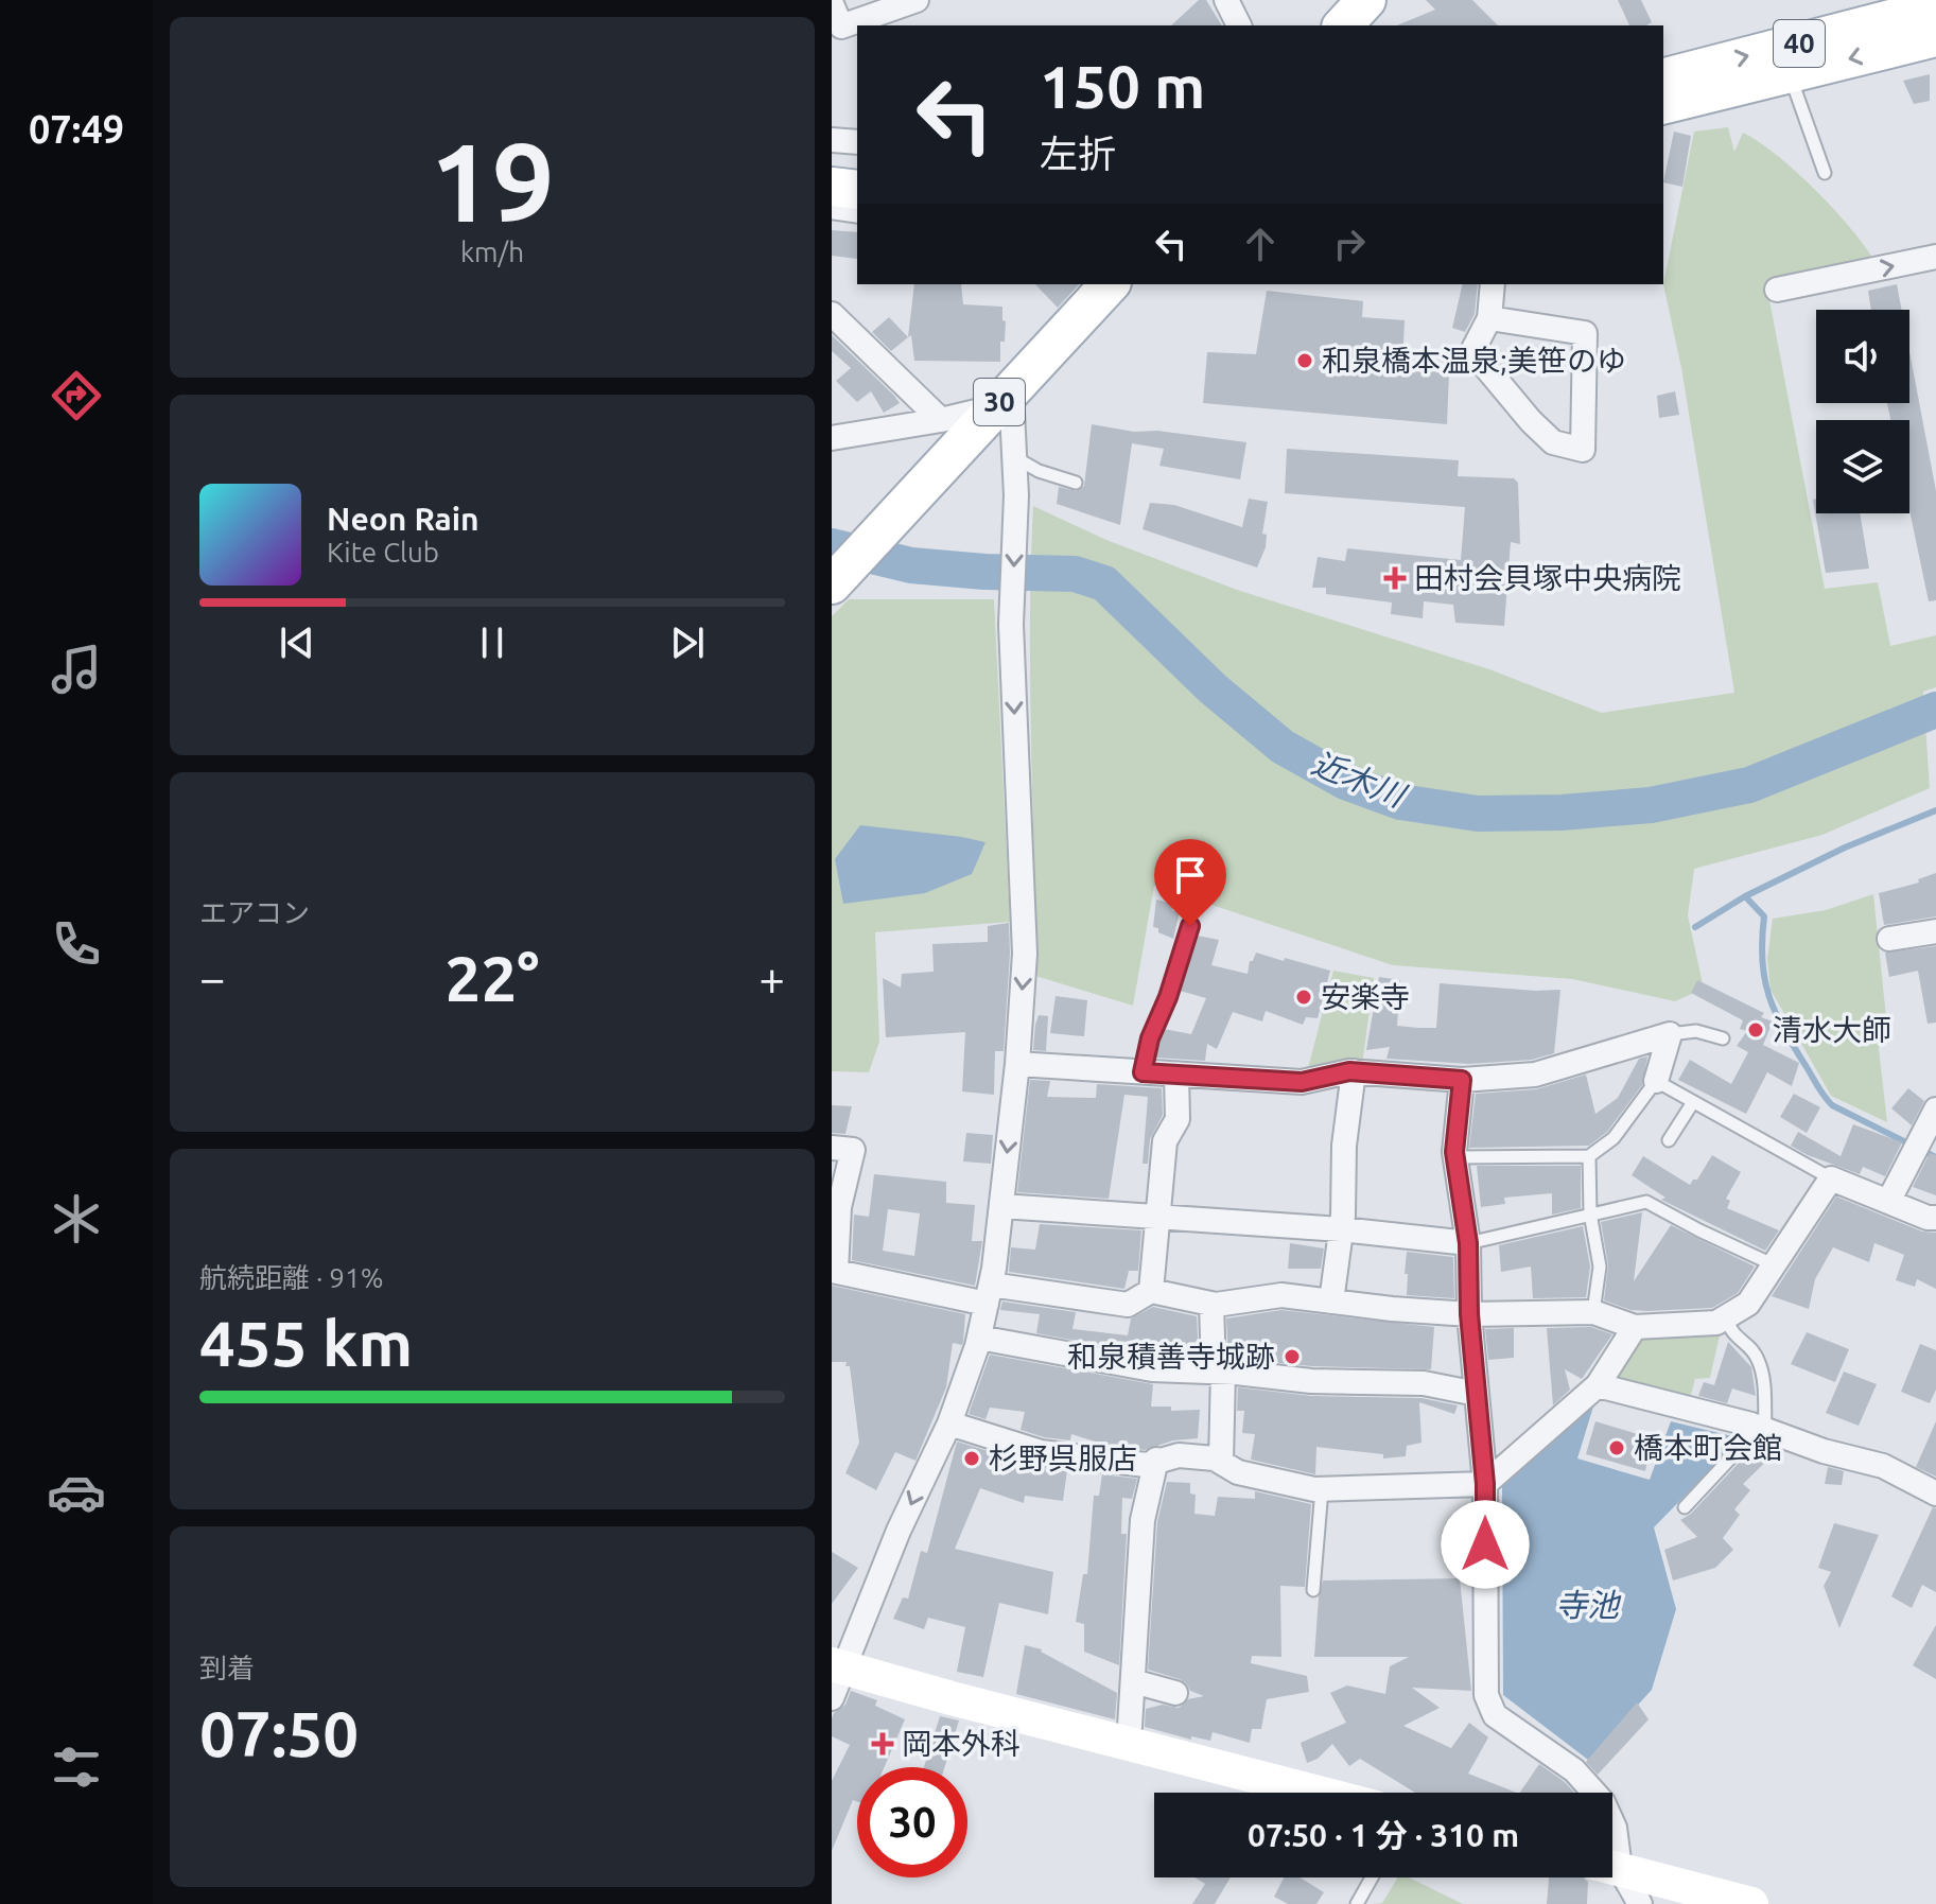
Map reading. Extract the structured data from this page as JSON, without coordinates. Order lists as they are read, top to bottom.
{
  "streets": {
    "main road": ["40", "30"]
  },
  "water": ["近木川", "寺池"],
  "places": {
    "other": [
      "和泉橋本温泉;美笹のゆ",
      "安楽寺",
      "清水大師",
      "和泉積善寺城跡",
      "橋本町会館",
      "杉野呉服店"
    ],
    "health": ["田村会貝塚中央病院", "岡本外科"]
  },
  "page": {
    "tabs": "07:49",
    "tile": [
      ["19", "km/h"],
      "エアコン",
      ["航続距離 · 91%", "455 km"],
      ["到着", "07:50"]
    ],
    "turn": ["150 m", "左折"],
    "song": ["Neon Rain", "Kite Club"],
    "heat": ["−", "22°", "+"],
    "limit": "30",
    "trip": "07:50 · 1 分 · 310 m"
  }
}
